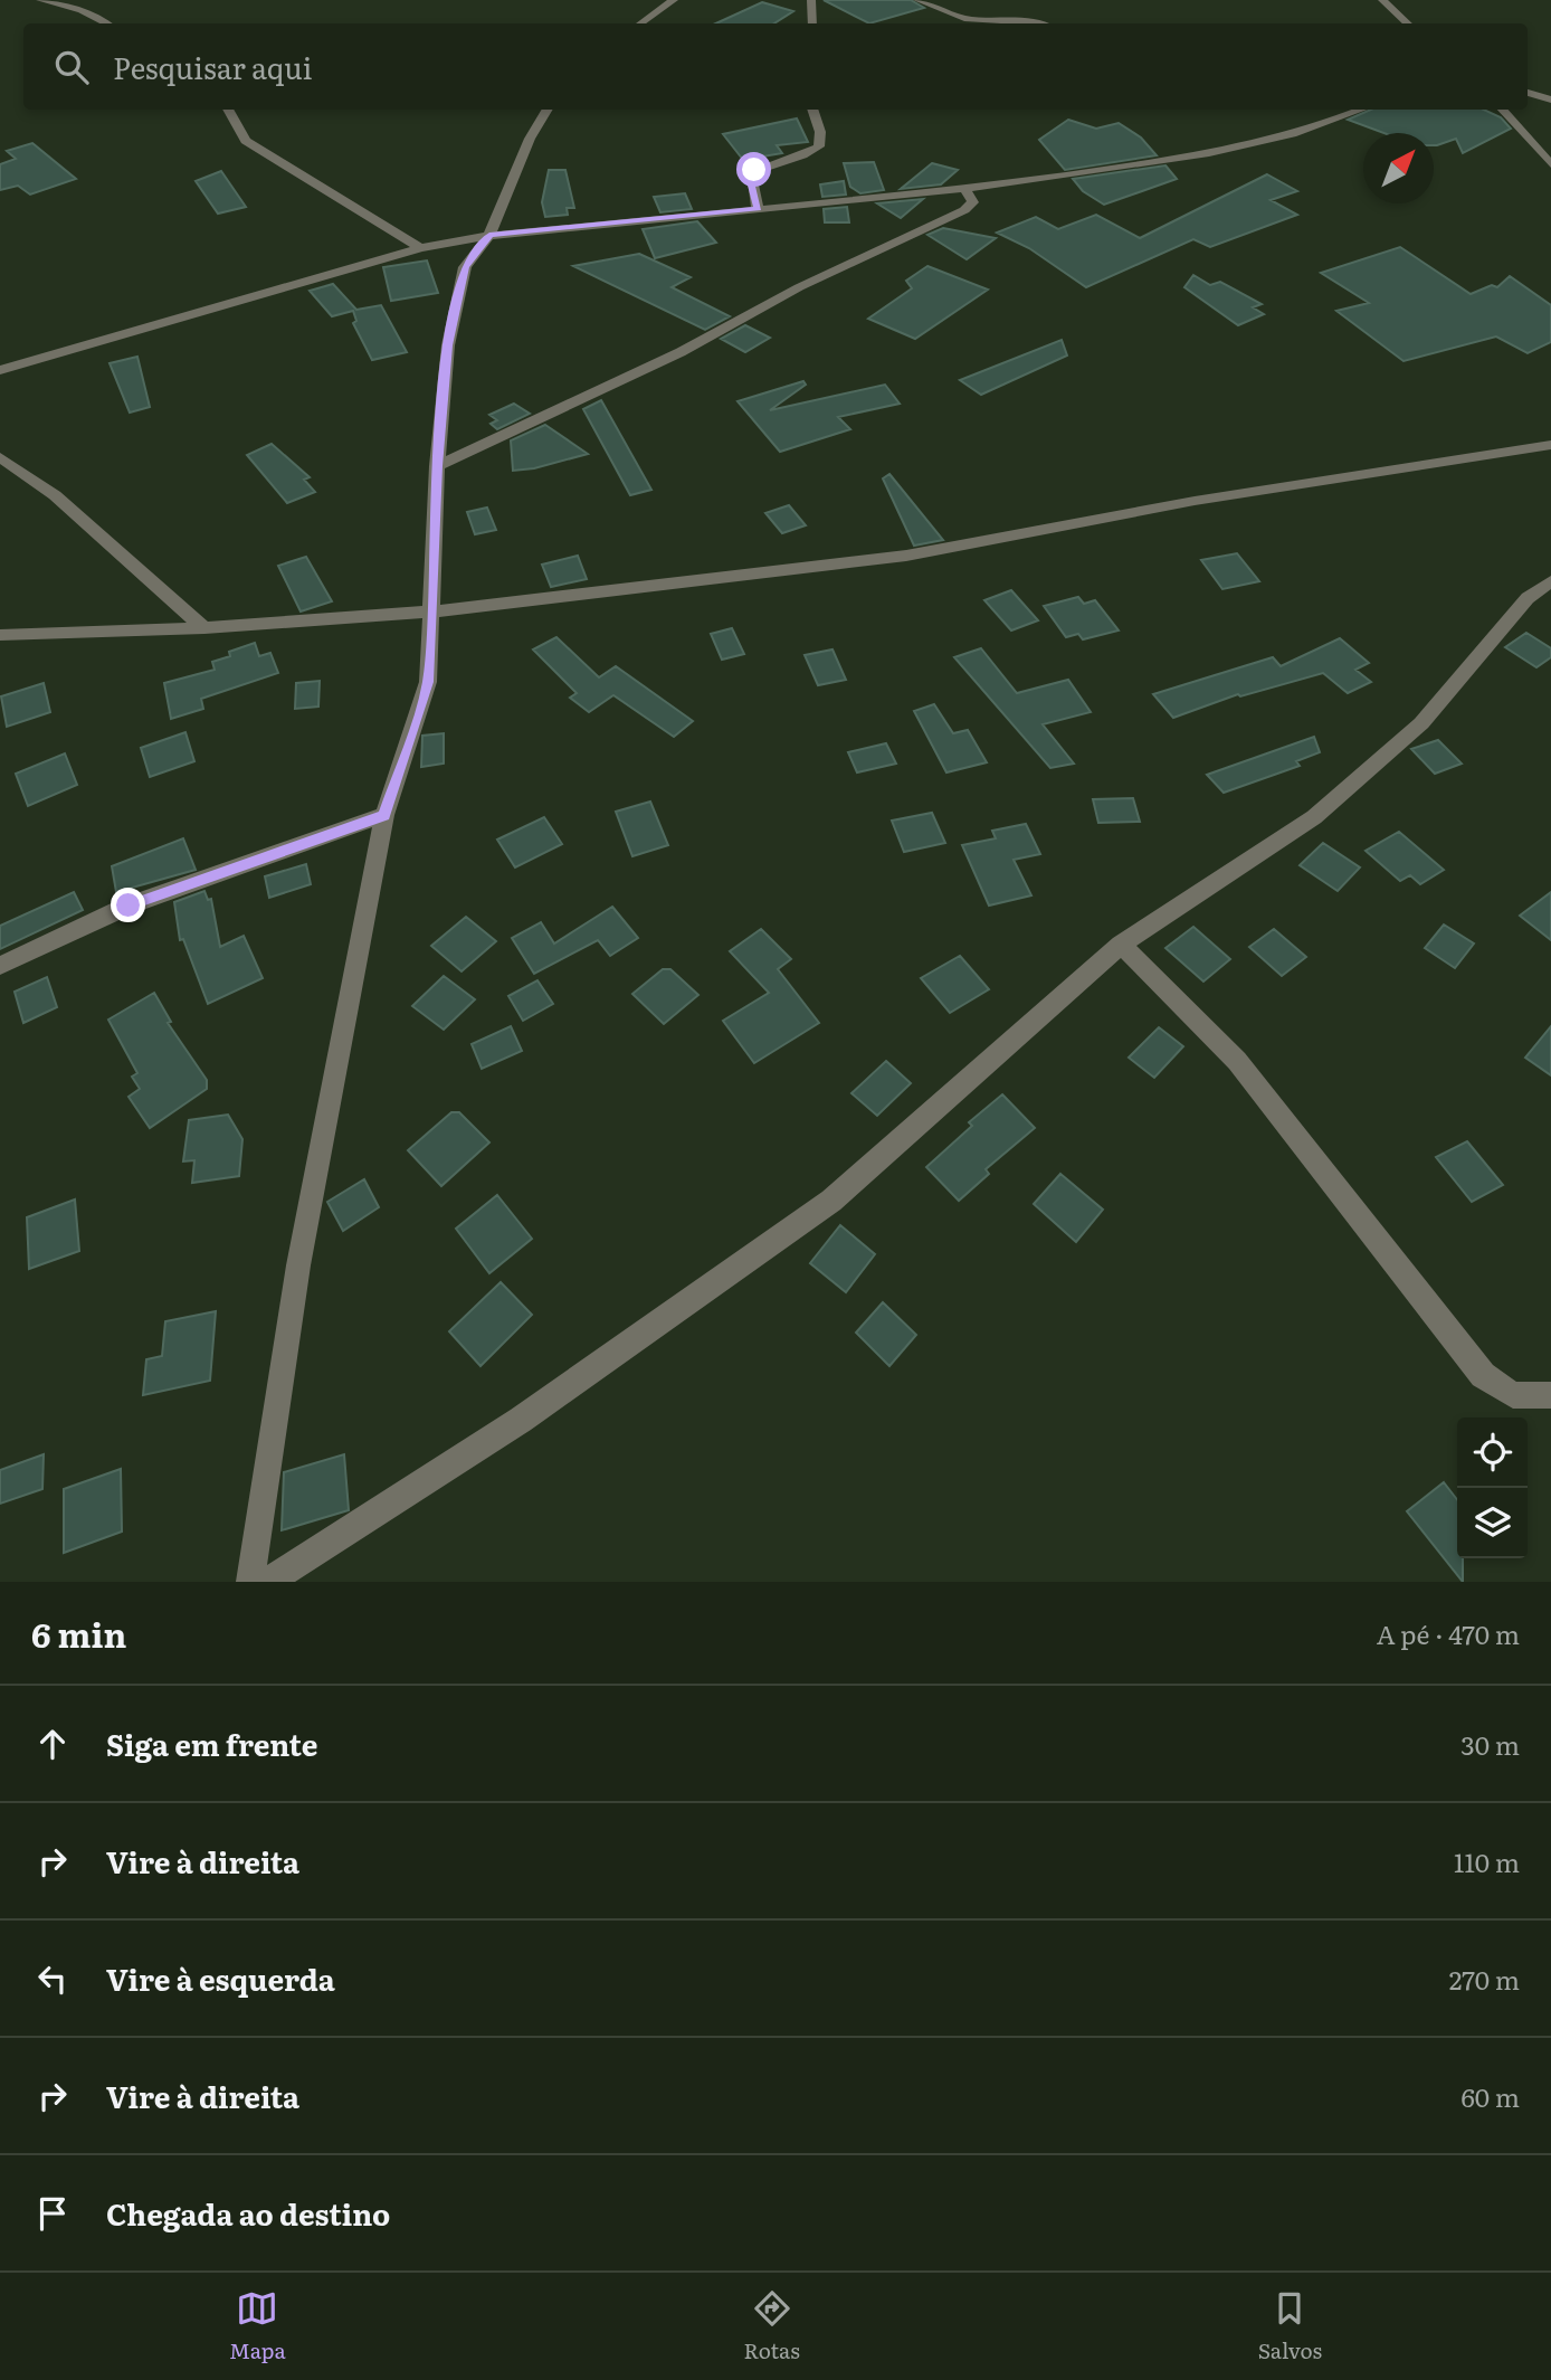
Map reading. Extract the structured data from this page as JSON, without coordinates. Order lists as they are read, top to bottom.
{
  "north": "top right",
  "page": {
    "search": "Pesquisar aqui",
    "heading": ["6 min", "A pé · 470 m"],
    "list": [
      ["Siga em frente", "30 m"],
      ["Vire à direita", "110 m"],
      ["Vire à esquerda", "270 m"],
      ["Vire à direita", "60 m"],
      "Chegada ao destino"
    ],
    "nav": ["Mapa", "Rotas", "Salvos"]
  }
}
